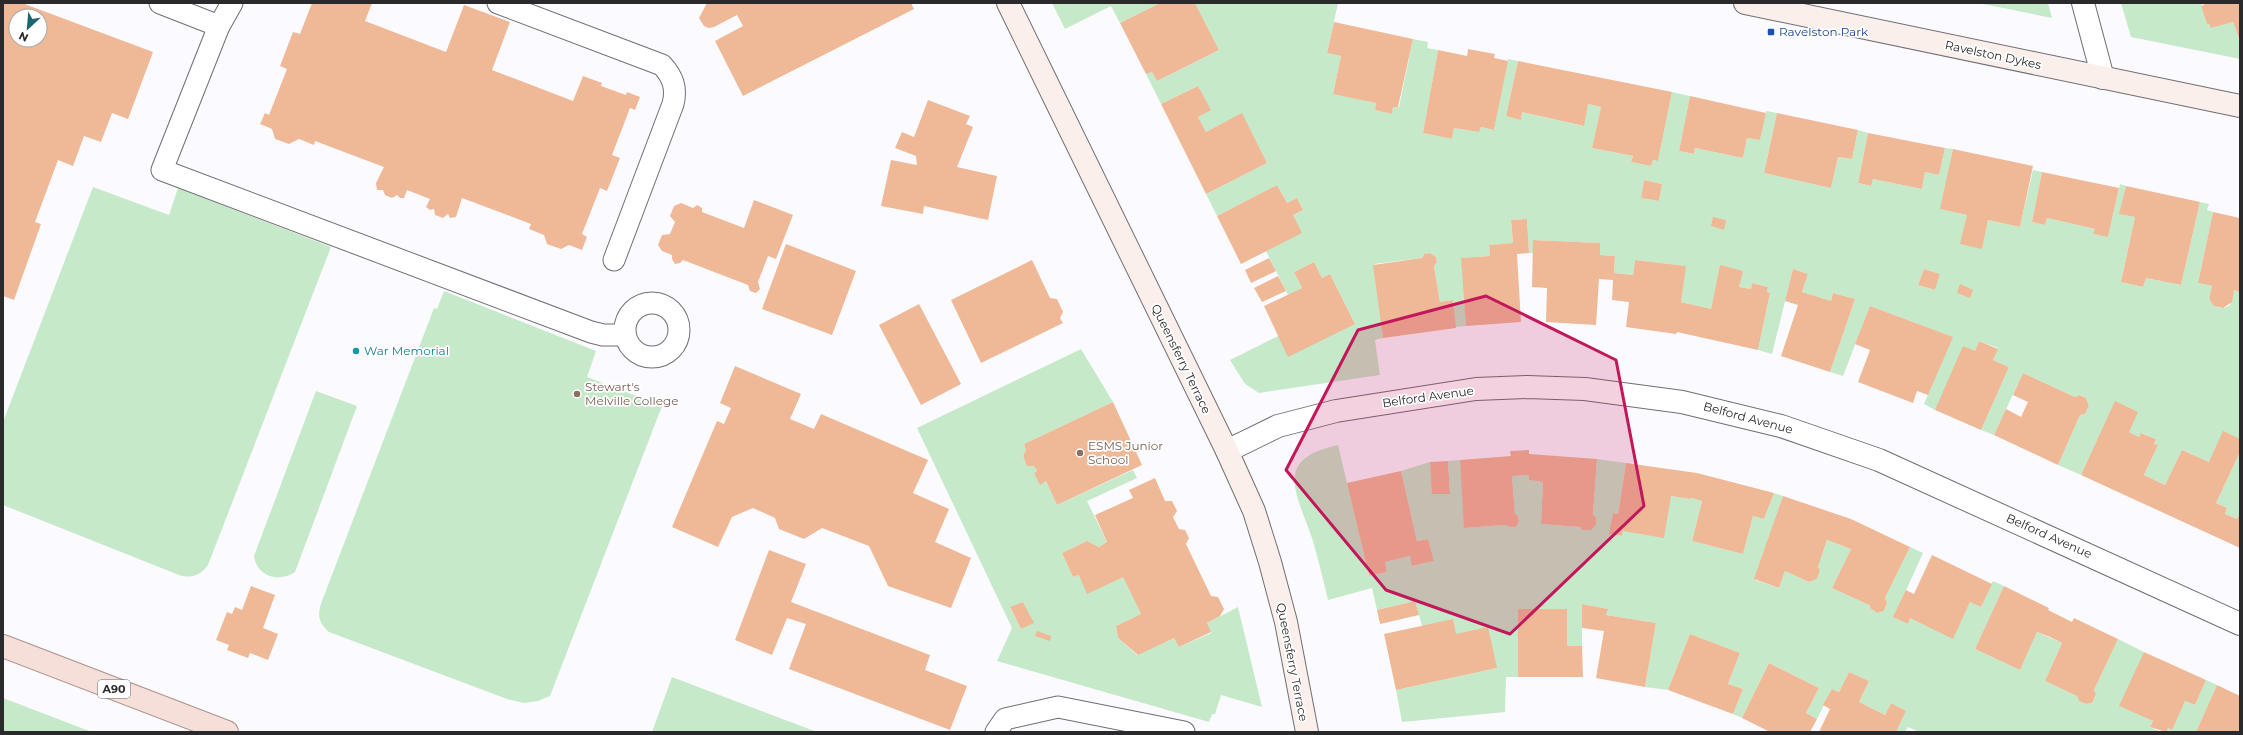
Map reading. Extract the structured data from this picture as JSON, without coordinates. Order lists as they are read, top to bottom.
{
  "streets": {
    "main road": ["A90"],
    "street": ["Ravelston Dykes", "Queensferry Terrace", "Belford Avenue"]
  },
  "crossings": [
    ["Queensferry Terrace", "Belford Avenue"]
  ],
  "places": {
    "transit": ["Ravelston Park"],
    "other": ["War Memorial", "Stewart's Melville College", "ESMS Junior School"]
  },
  "north": "bottom left"
}
